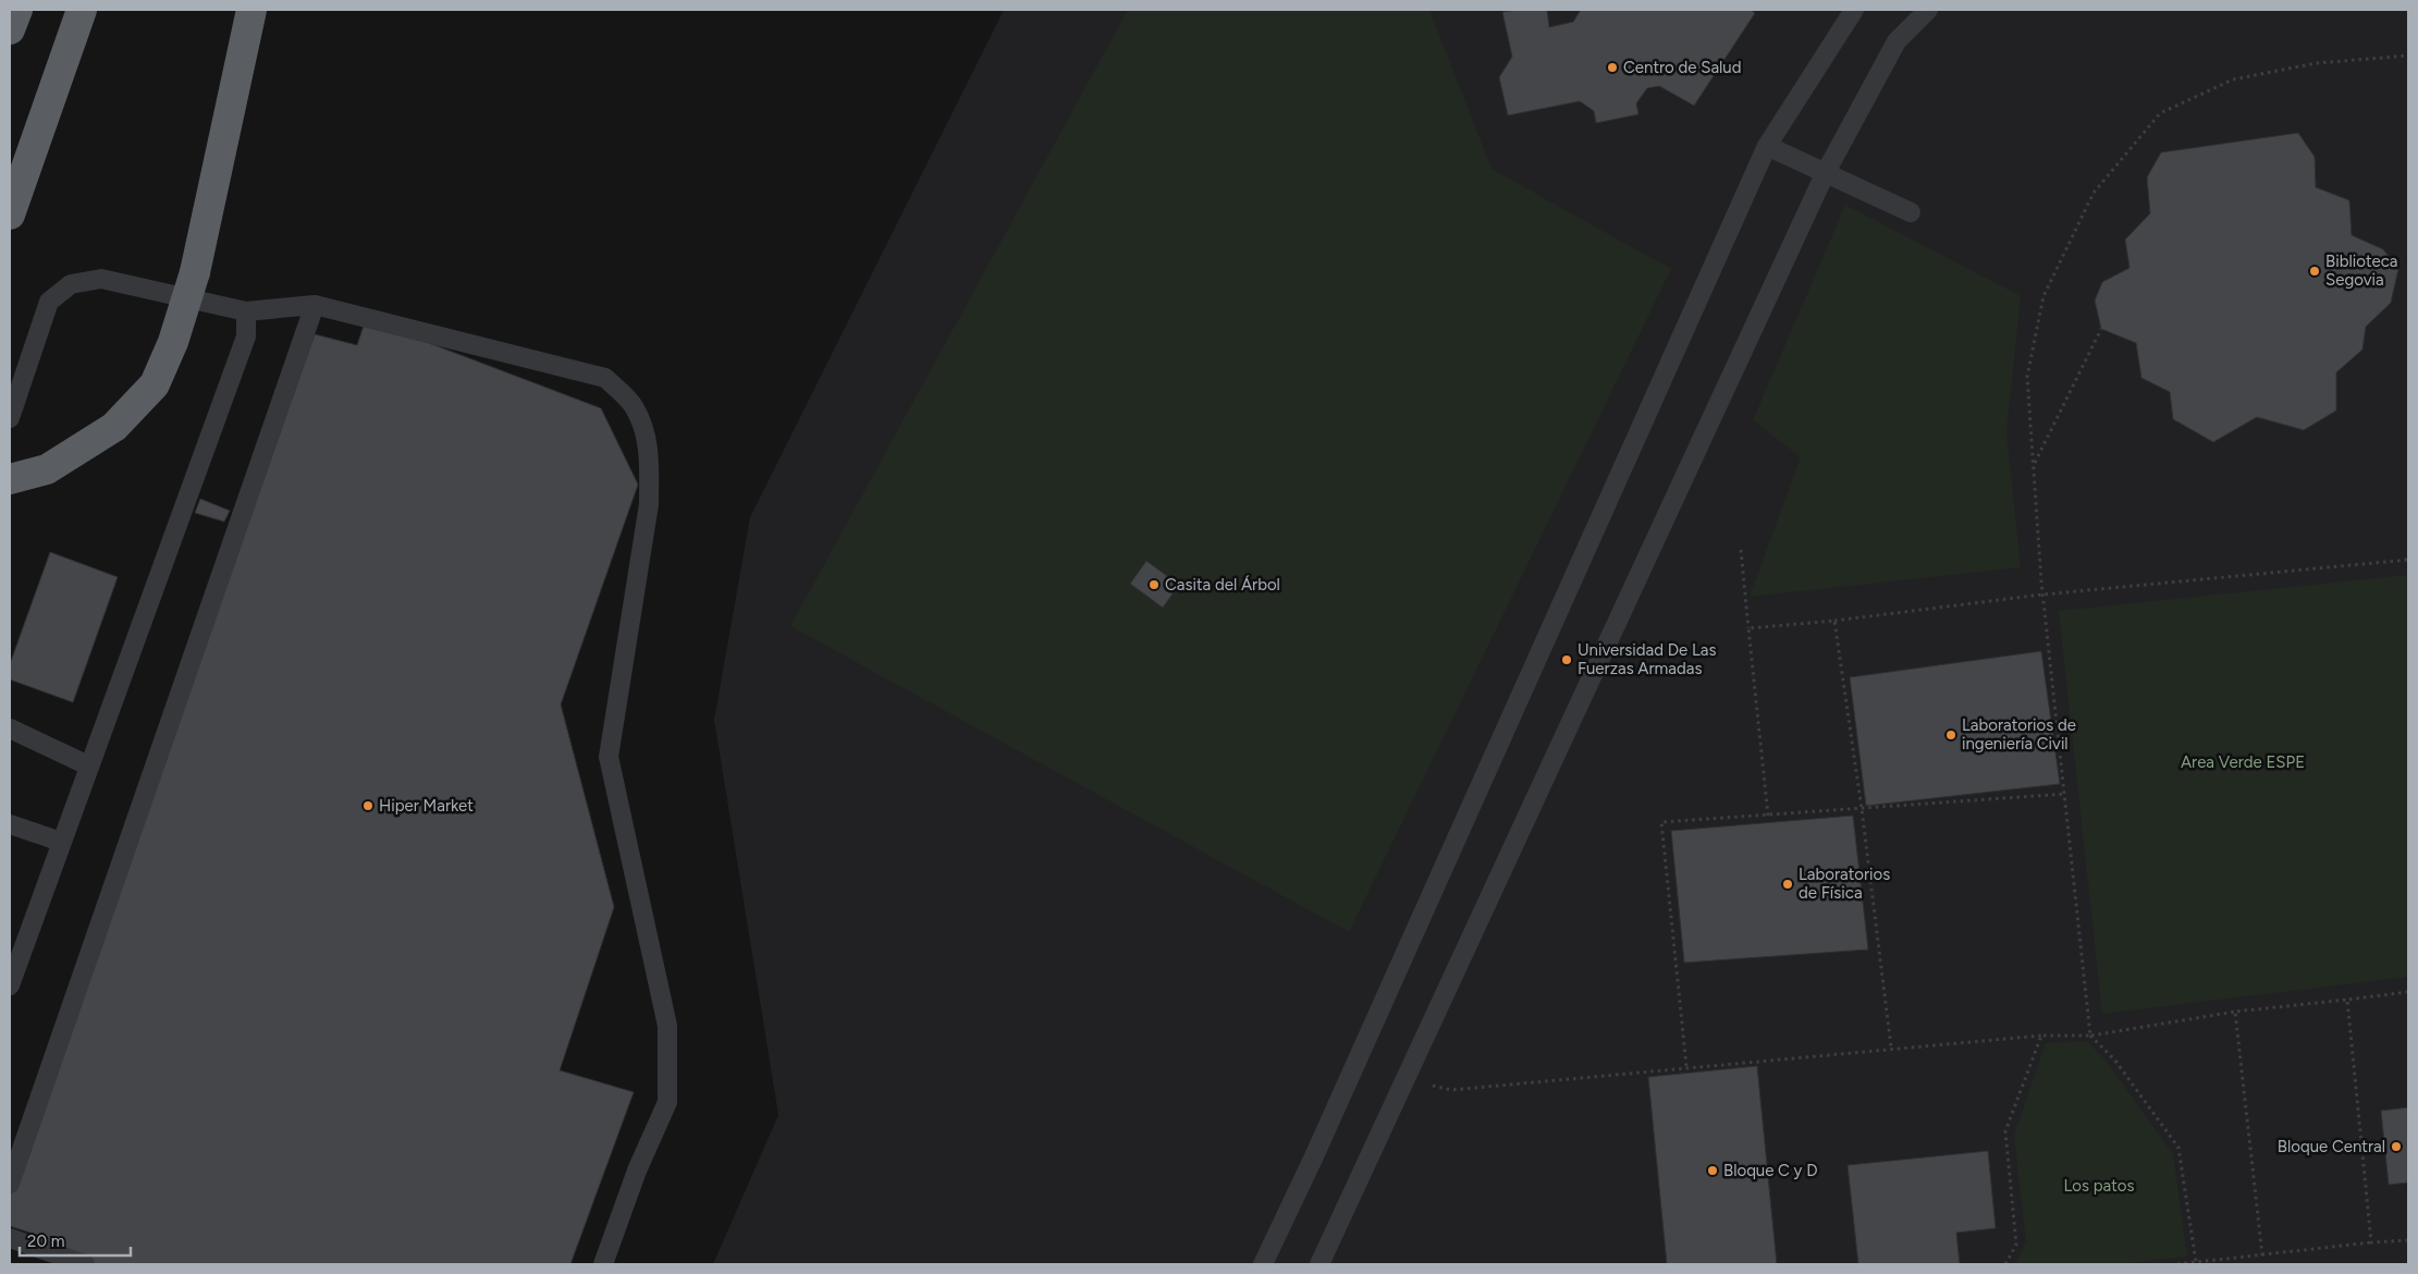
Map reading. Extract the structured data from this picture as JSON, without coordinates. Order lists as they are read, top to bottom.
{
  "parks": ["Area Verde ESPE", "Los patos"],
  "places": [
    "Centro de Salud",
    "Biblioteca Segovia",
    "Casita del Árbol",
    "Universidad De Las Fuerzas Armadas",
    "Laboratorios de ingeniería Civil",
    "Hiper Market",
    "Laboratorios de Física",
    "Bloque Central",
    "Bloque C y D"
  ],
  "scale_bar": "20 m"
}
